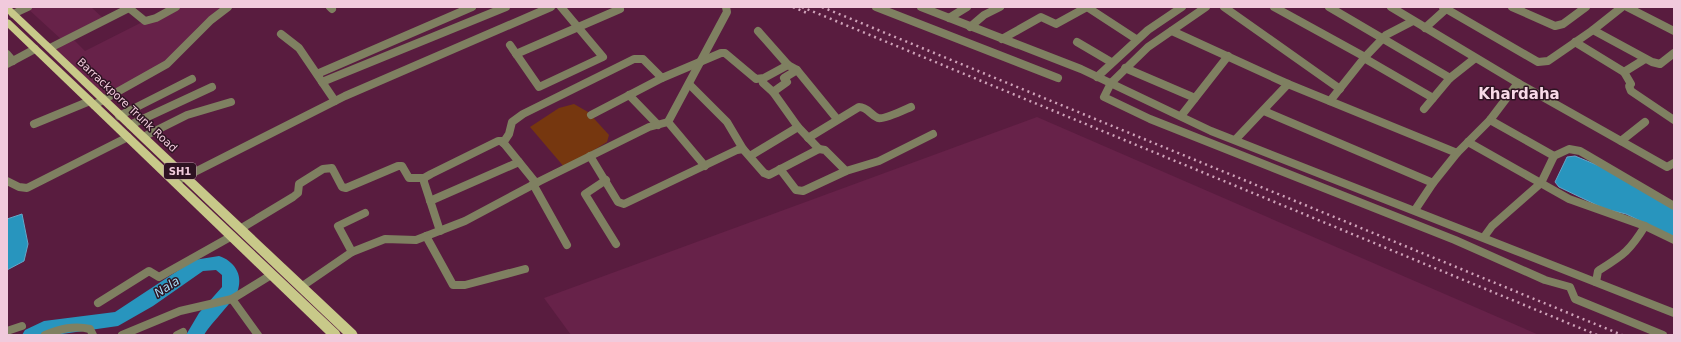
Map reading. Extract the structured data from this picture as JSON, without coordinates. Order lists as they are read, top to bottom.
{
  "streets": {
    "main road": ["Barrackpore Trunk Road", "SH1"]
  },
  "districts": ["Khardaha"],
  "water": ["Nala"]
}
